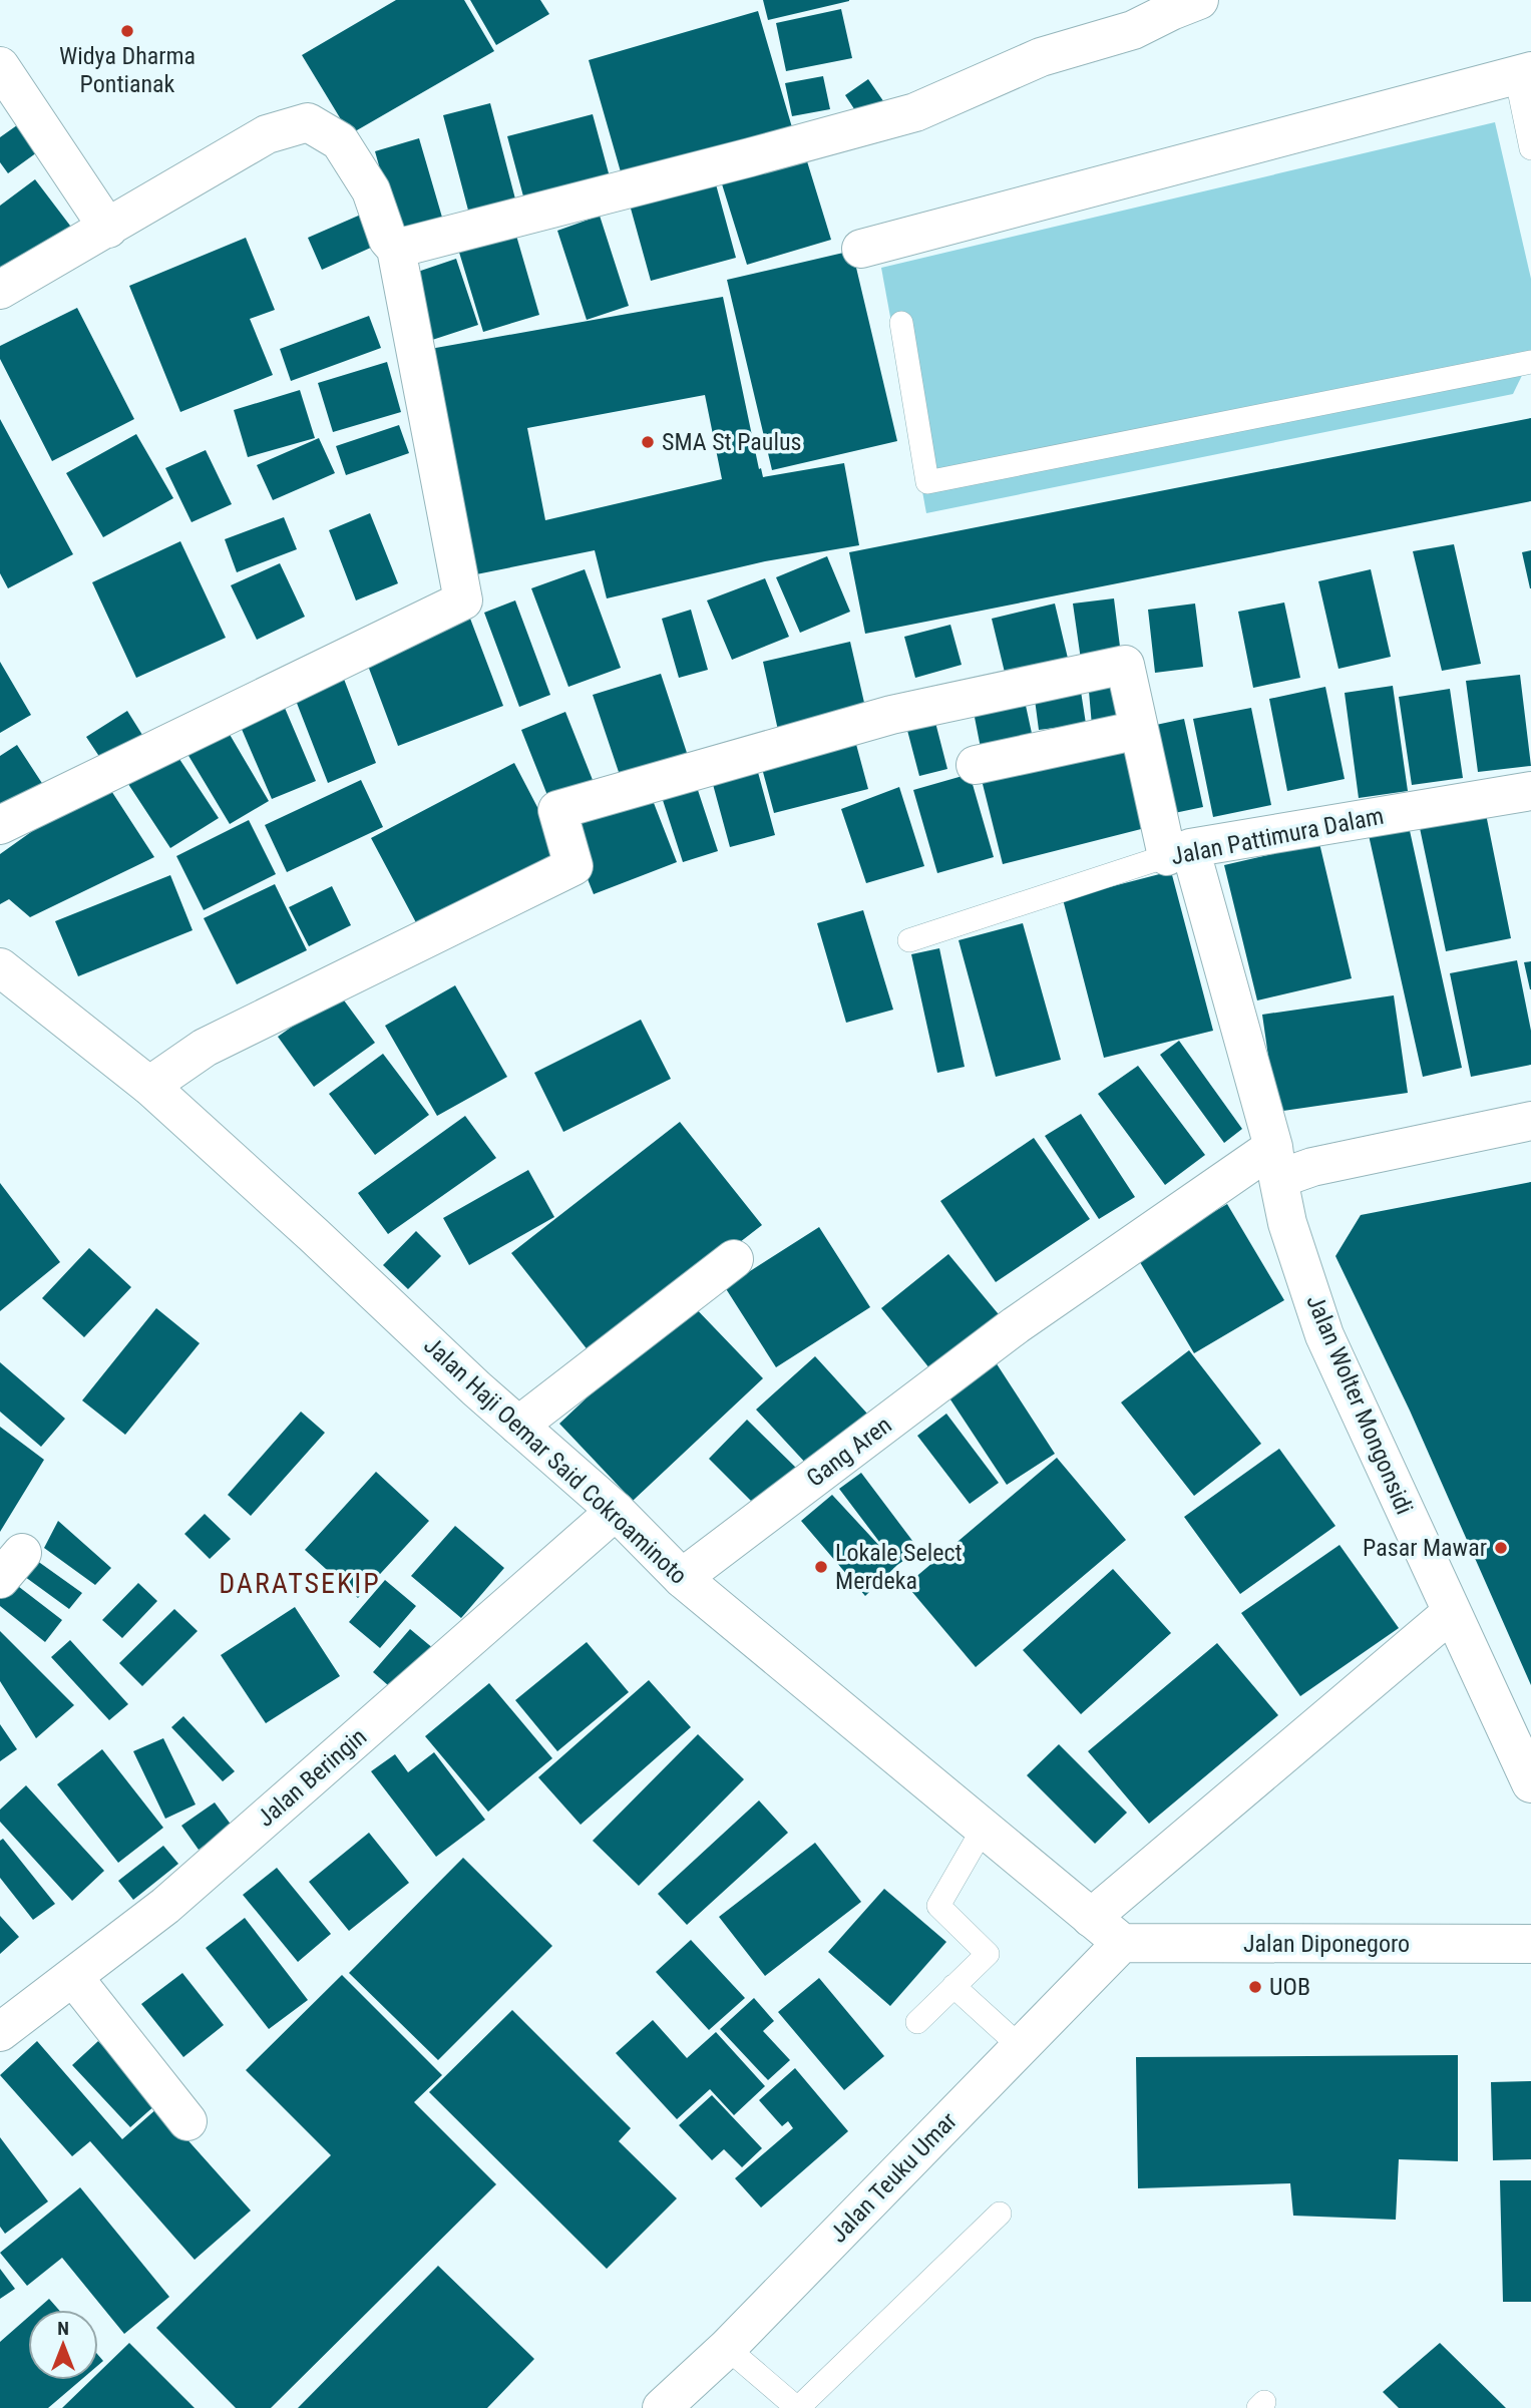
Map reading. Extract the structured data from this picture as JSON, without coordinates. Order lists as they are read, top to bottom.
{
  "streets": {
    "street": [
      "Jalan Pattimura Dalam",
      "Jalan Wolter Mongonsidi",
      "Gang Aren",
      "Jalan Haji Oemar Said Cokroaminoto",
      "Jalan Beringin",
      "Jalan Diponegoro",
      "Jalan Teuku Umar"
    ]
  },
  "crossings": [
    ["Jalan Pattimura Dalam", "Jalan Wolter Mongonsidi"],
    ["Jalan Wolter Mongonsidi", "Gang Aren"],
    ["Jalan Wolter Mongonsidi", "Jalan Haji Oemar Said Cokroaminoto"],
    ["Gang Aren", "Jalan Haji Oemar Said Cokroaminoto"],
    ["Jalan Haji Oemar Said Cokroaminoto", "Jalan Beringin"],
    ["Jalan Haji Oemar Said Cokroaminoto", "Jalan Diponegoro"],
    ["Jalan Haji Oemar Said Cokroaminoto", "Jalan Teuku Umar"],
    ["Jalan Diponegoro", "Jalan Teuku Umar"]
  ],
  "districts": ["DARATSEKIP"],
  "places": [
    "Widya Dharma Pontianak",
    "SMA St Paulus",
    "Pasar Mawar",
    "Lokale Select Merdeka",
    "UOB"
  ],
  "north": "top"
}
